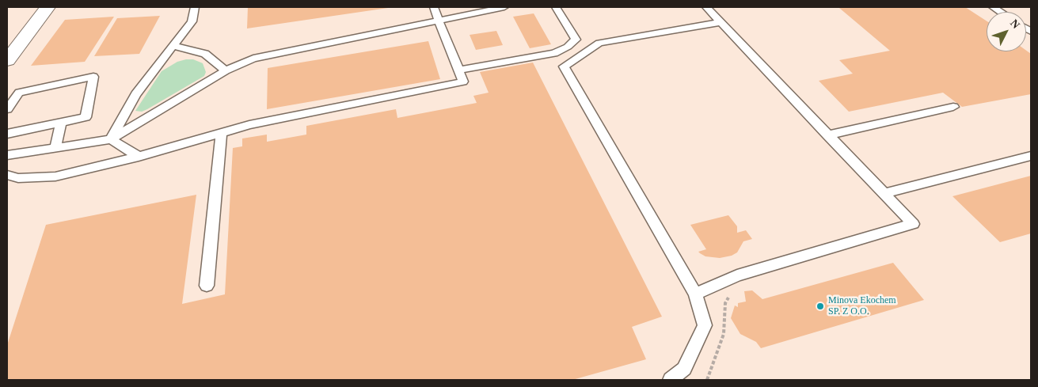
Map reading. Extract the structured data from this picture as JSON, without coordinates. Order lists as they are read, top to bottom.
{
  "places": ["Minova Ekochem SP. Z O.O."],
  "north": "top right"
}
